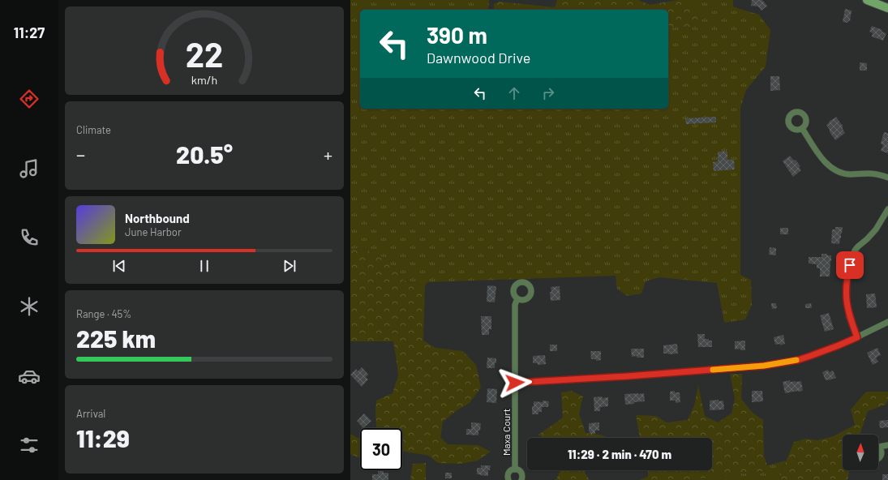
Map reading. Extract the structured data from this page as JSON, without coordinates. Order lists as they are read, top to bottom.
{
  "streets": {
    "street": ["Maxa Court"]
  },
  "north": "top",
  "page": {
    "tabs": "11:27",
    "turn": ["390 m", "Dawnwood Drive"],
    "tile": [
      "Climate",
      ["Range · 45%", "225 km"],
      ["Arrival", "11:29"]
    ],
    "heat": ["−", "20.5°", "+"],
    "song": ["Northbound", "June Harbor"],
    "limit": "30",
    "trip": "11:29 · 2 min · 470 m",
    "gauge": ["22", "km/h"]
  }
}
